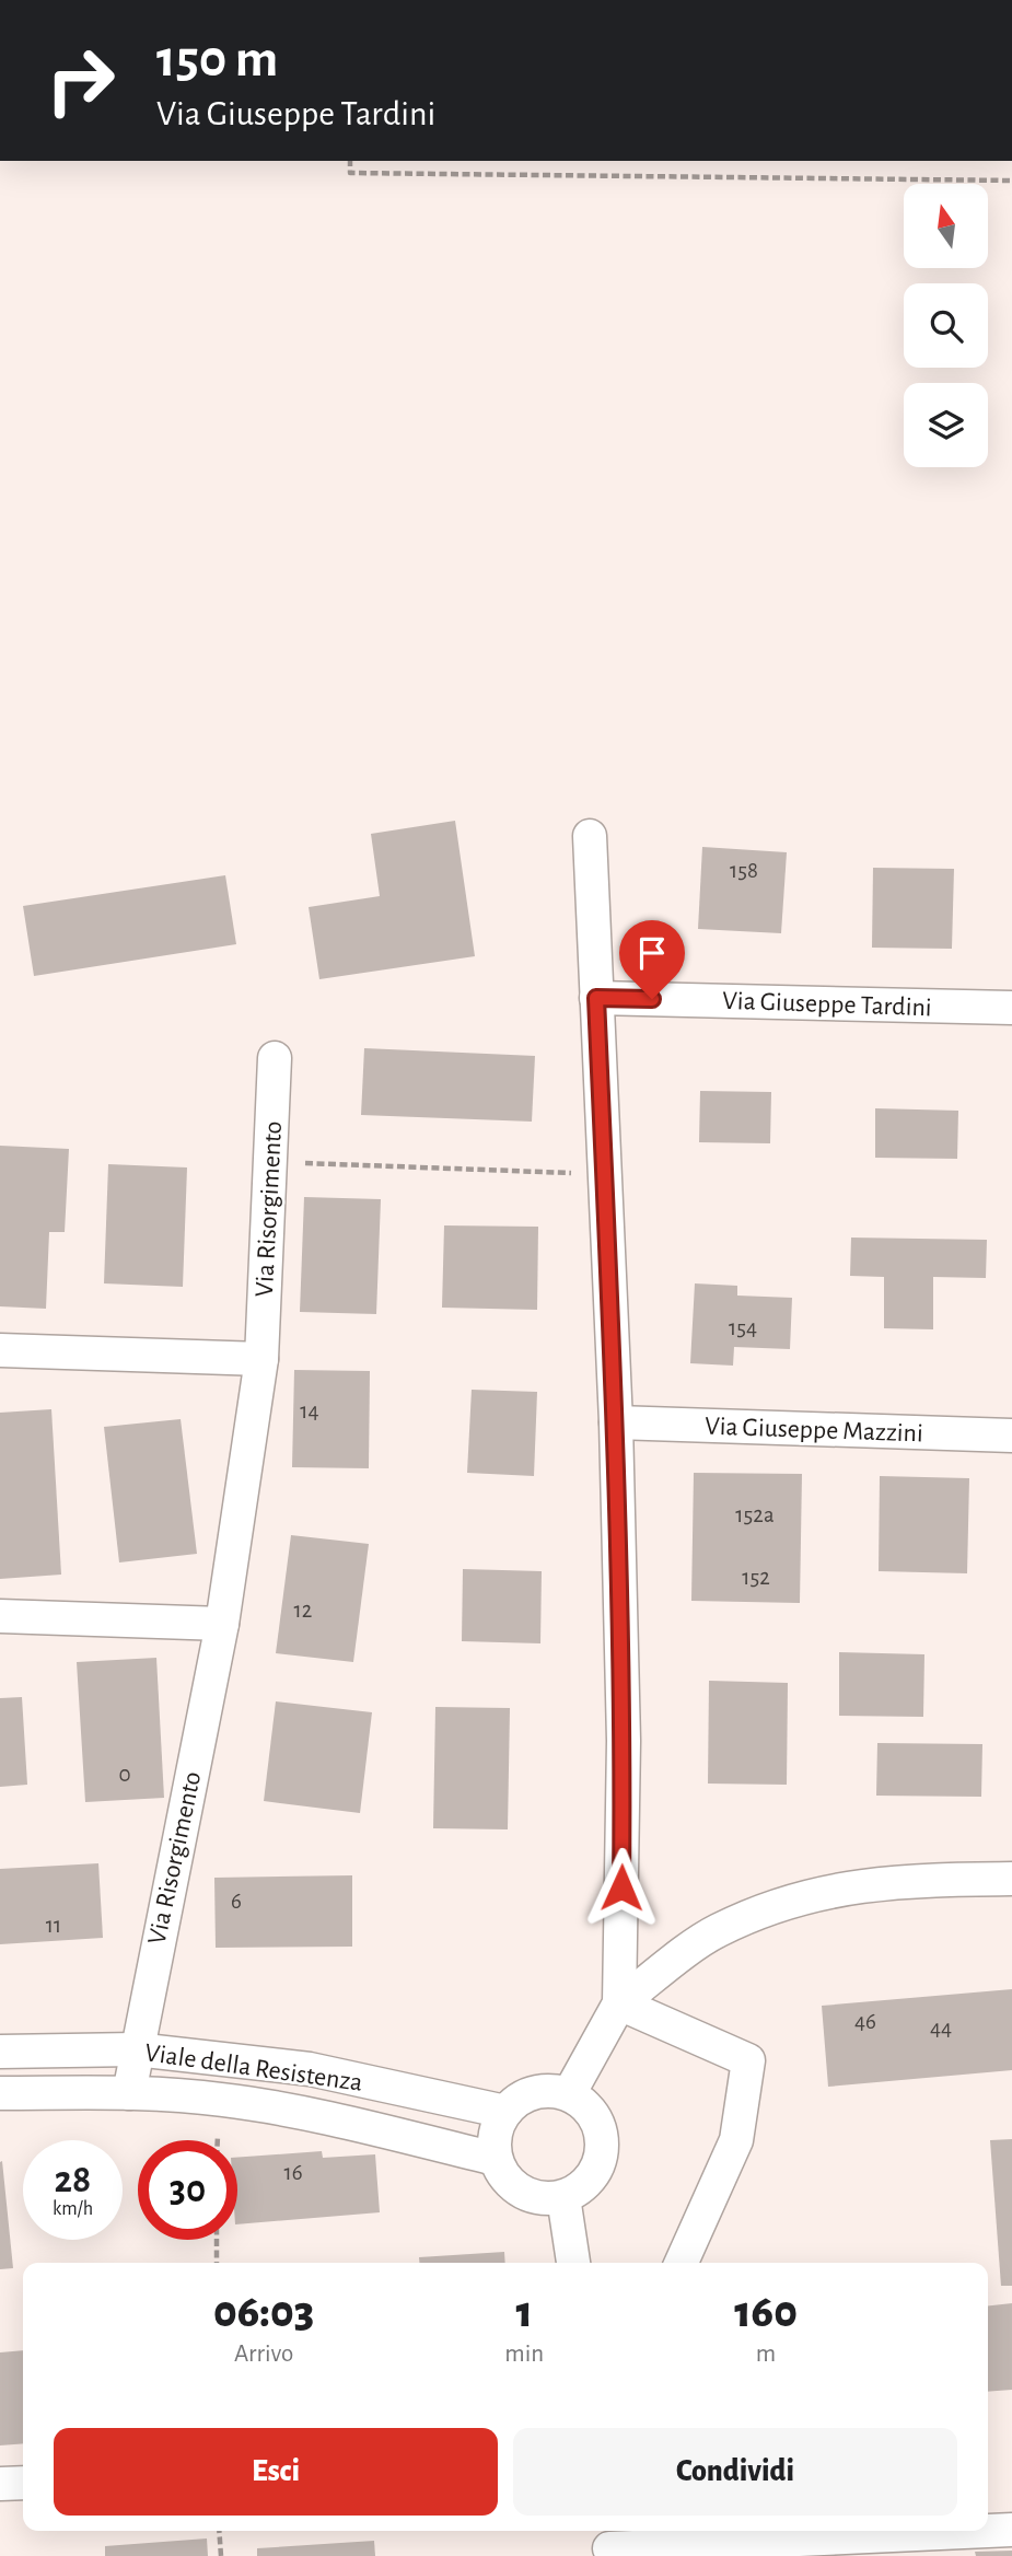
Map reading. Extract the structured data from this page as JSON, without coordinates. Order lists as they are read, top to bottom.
{
  "streets": {
    "street": [
      "Via Giuseppe Tardini",
      "Via Risorgimento",
      "Via Giuseppe Mazzini",
      "Viale della Resistenza"
    ]
  },
  "crossings": [
    ["Via Risorgimento", "Viale della Resistenza"]
  ],
  "house_numbers": [
    "158",
    "154",
    "14",
    "152a",
    "152",
    "12",
    "0",
    "6",
    "11",
    "46",
    "44",
    "16"
  ],
  "north": "top",
  "page": {
    "turn": ["150 m", "Via Giuseppe Tardini"],
    "speed": "28 km/h",
    "limit": "30",
    "eta": [
      "06:03",
      "Arrivo",
      "1",
      "min",
      "160",
      "m"
    ],
    "buttons": ["Esci", "Condividi"]
  }
}
